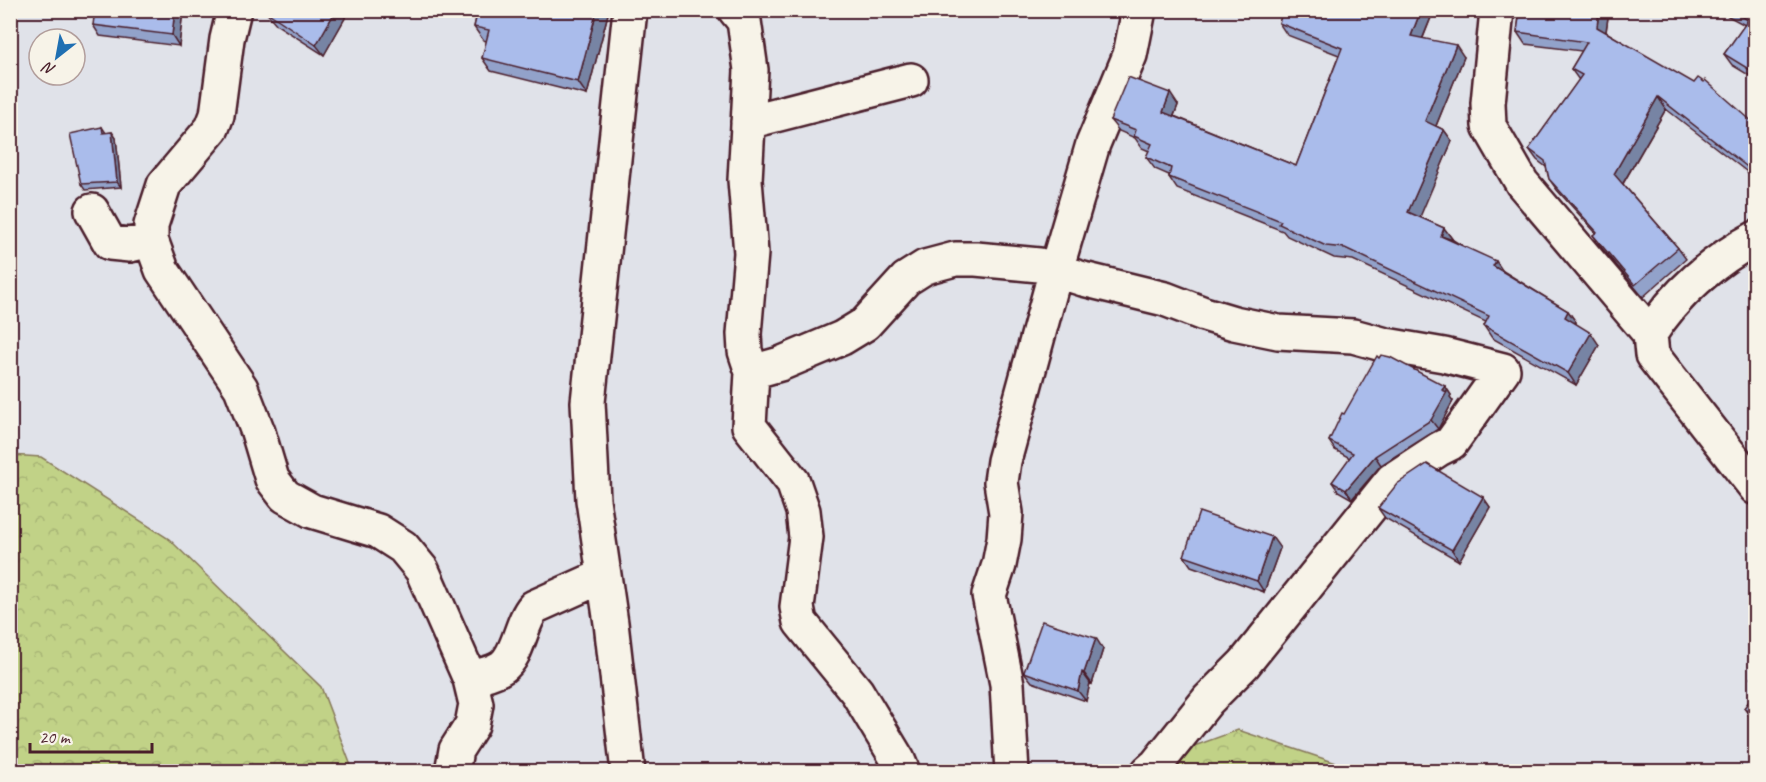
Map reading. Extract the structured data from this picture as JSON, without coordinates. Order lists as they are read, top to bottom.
{
  "scale_bar": "20 m",
  "north": "bottom left"
}
